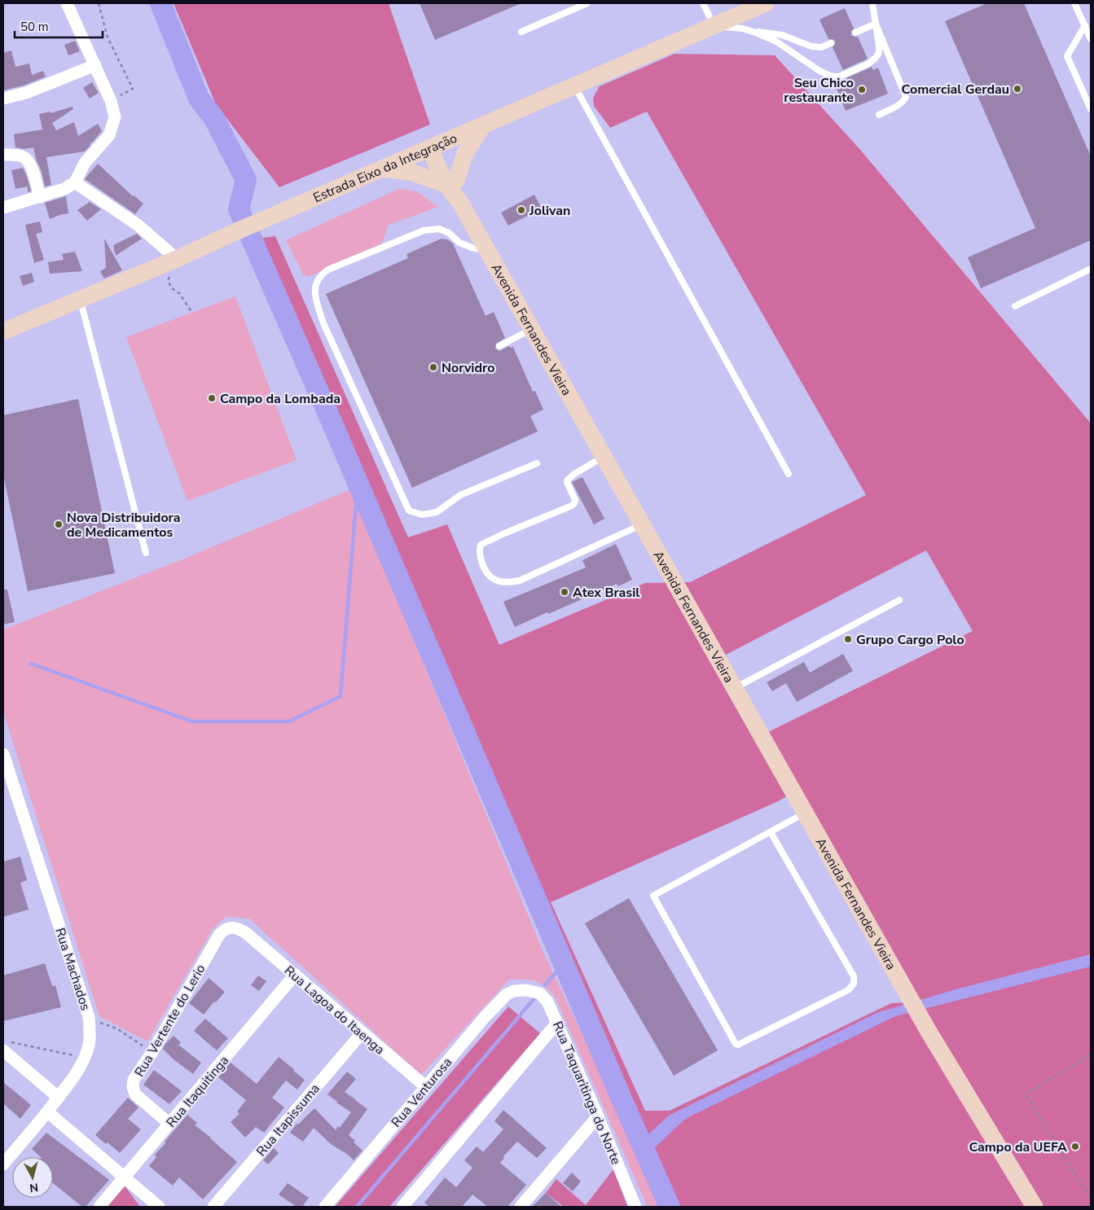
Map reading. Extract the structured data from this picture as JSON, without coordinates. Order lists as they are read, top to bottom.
{
  "streets": {
    "main road": ["Estrada Eixo da Integração", "Avenida Fernandes Vieira"],
    "street": [
      "Rua Machados",
      "Rua Lagoa do Itaenga",
      "Rua Vertente do Lerio",
      "Rua Itaquitinga",
      "Rua Venturosa",
      "Rua Taquaritinga do Norte",
      "Rua Itapissuma"
    ]
  },
  "crossings": [
    ["Estrada Eixo da Integração", "Avenida Fernandes Vieira"],
    ["Rua Lagoa do Itaenga", "Rua Vertente do Lerio"],
    ["Rua Lagoa do Itaenga", "Rua Itaquitinga"],
    ["Rua Lagoa do Itaenga", "Rua Venturosa"],
    ["Rua Lagoa do Itaenga", "Rua Itapissuma"],
    ["Rua Vertente do Lerio", "Rua Itaquitinga"],
    ["Rua Venturosa", "Rua Taquaritinga do Norte"]
  ],
  "places": [
    "Comercial Gerdau",
    "Seu Chico restaurante",
    "Jolivan",
    "Norvidro",
    "Campo da Lombada",
    "Nova Distribuidora de Medicamentos",
    "Atex Brasil",
    "Grupo Cargo Polo",
    "Campo da UEFA"
  ],
  "scale_bar": "50 m",
  "north": "bottom"
}
